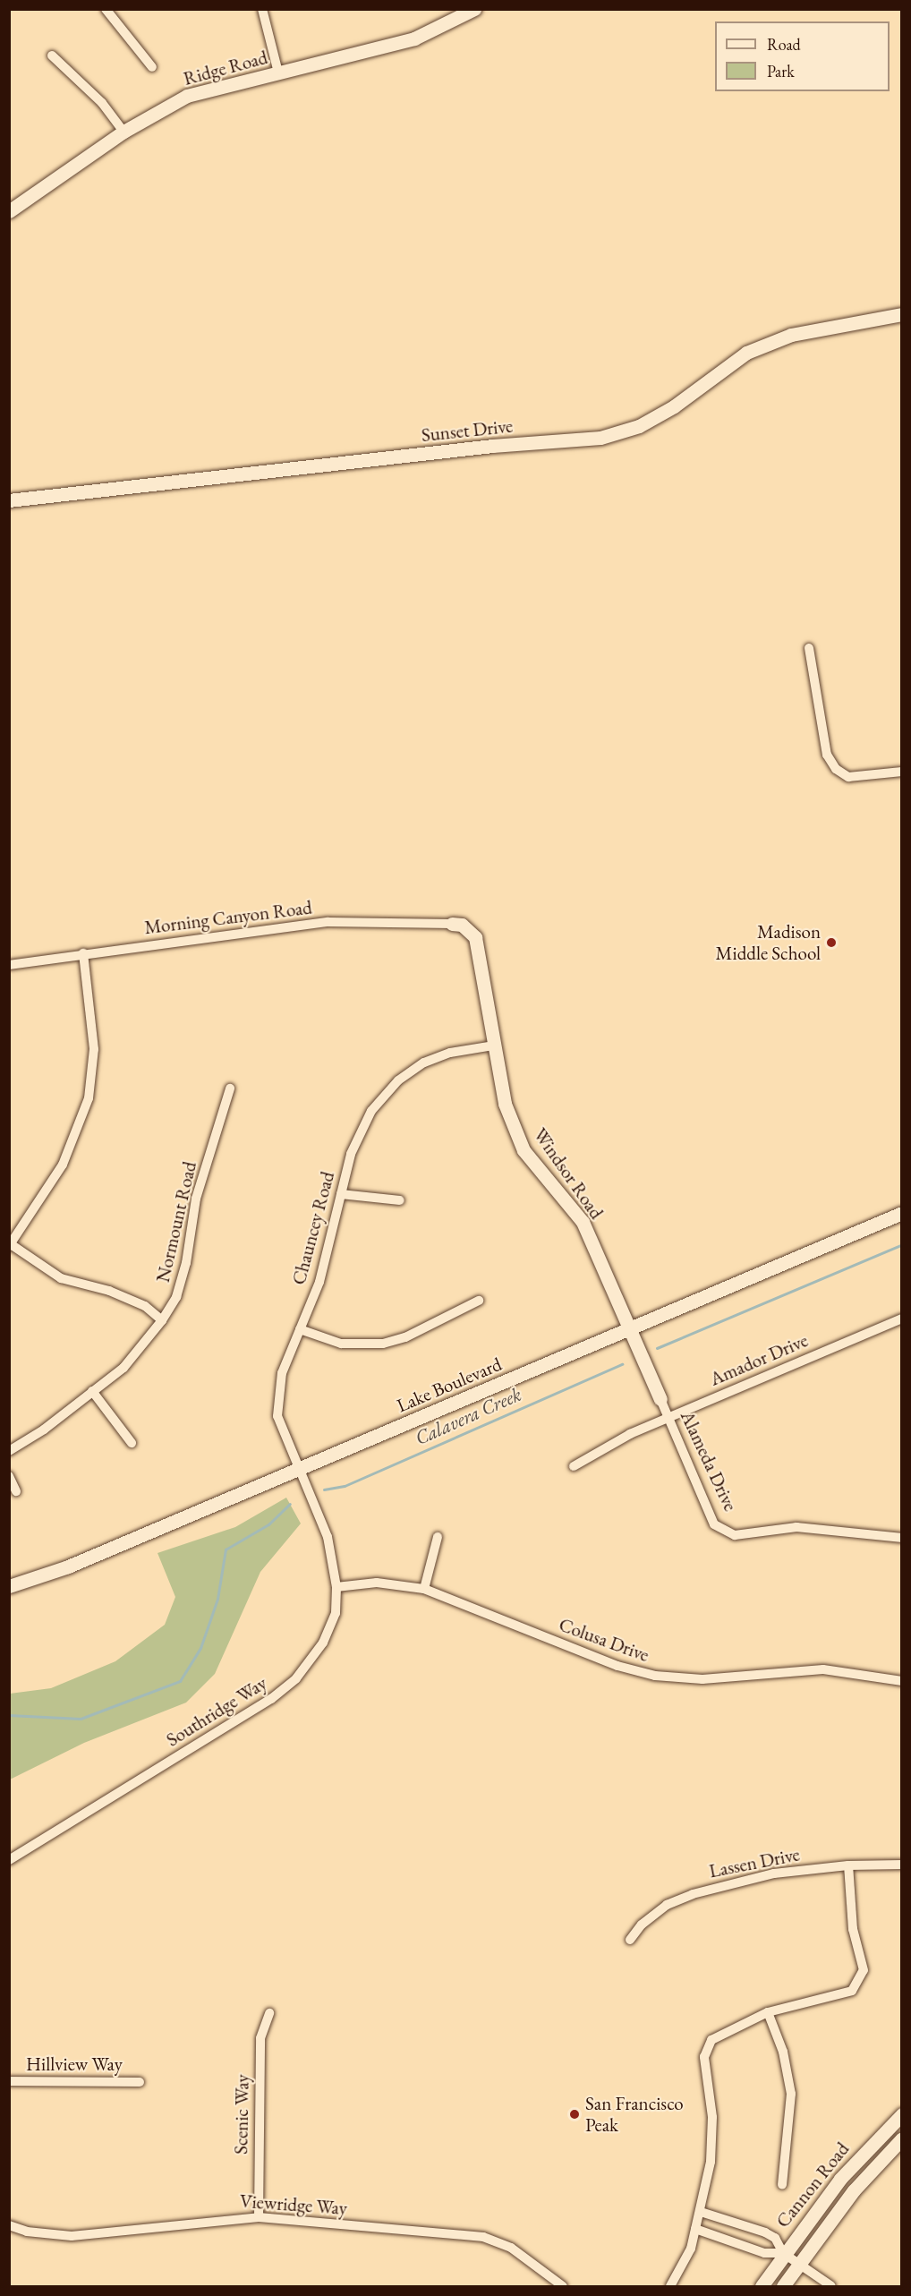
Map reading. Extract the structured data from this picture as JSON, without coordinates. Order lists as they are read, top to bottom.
{
  "streets": {
    "main road": [
      "Ridge Road",
      "Sunset Drive",
      "Windsor Road",
      "Lake Boulevard",
      "Alameda Drive",
      "Cannon Road"
    ],
    "street": [
      "Morning Canyon Road",
      "Normount Road",
      "Chauncey Road",
      "Amador Drive",
      "Colusa Drive",
      "Southridge Way",
      "Lassen Drive",
      "Hillview Way",
      "Scenic Way",
      "Viewridge Way"
    ]
  },
  "crossings": [
    ["Morning Canyon Road", "Windsor Road"],
    ["Windsor Road", "Chauncey Road"],
    ["Windsor Road", "Lake Boulevard"],
    ["Windsor Road", "Alameda Drive"],
    ["Chauncey Road", "Lake Boulevard"],
    ["Chauncey Road", "Southridge Way"],
    ["Amador Drive", "Alameda Drive"],
    ["Lake Boulevard", "Alameda Drive"],
    ["Colusa Drive", "Southridge Way"],
    ["Scenic Way", "Viewridge Way"]
  ],
  "water": ["Calavera Creek"],
  "places": ["Madison Middle School", "San Francisco Peak"],
  "legend": ["Road", "Park"]
}
